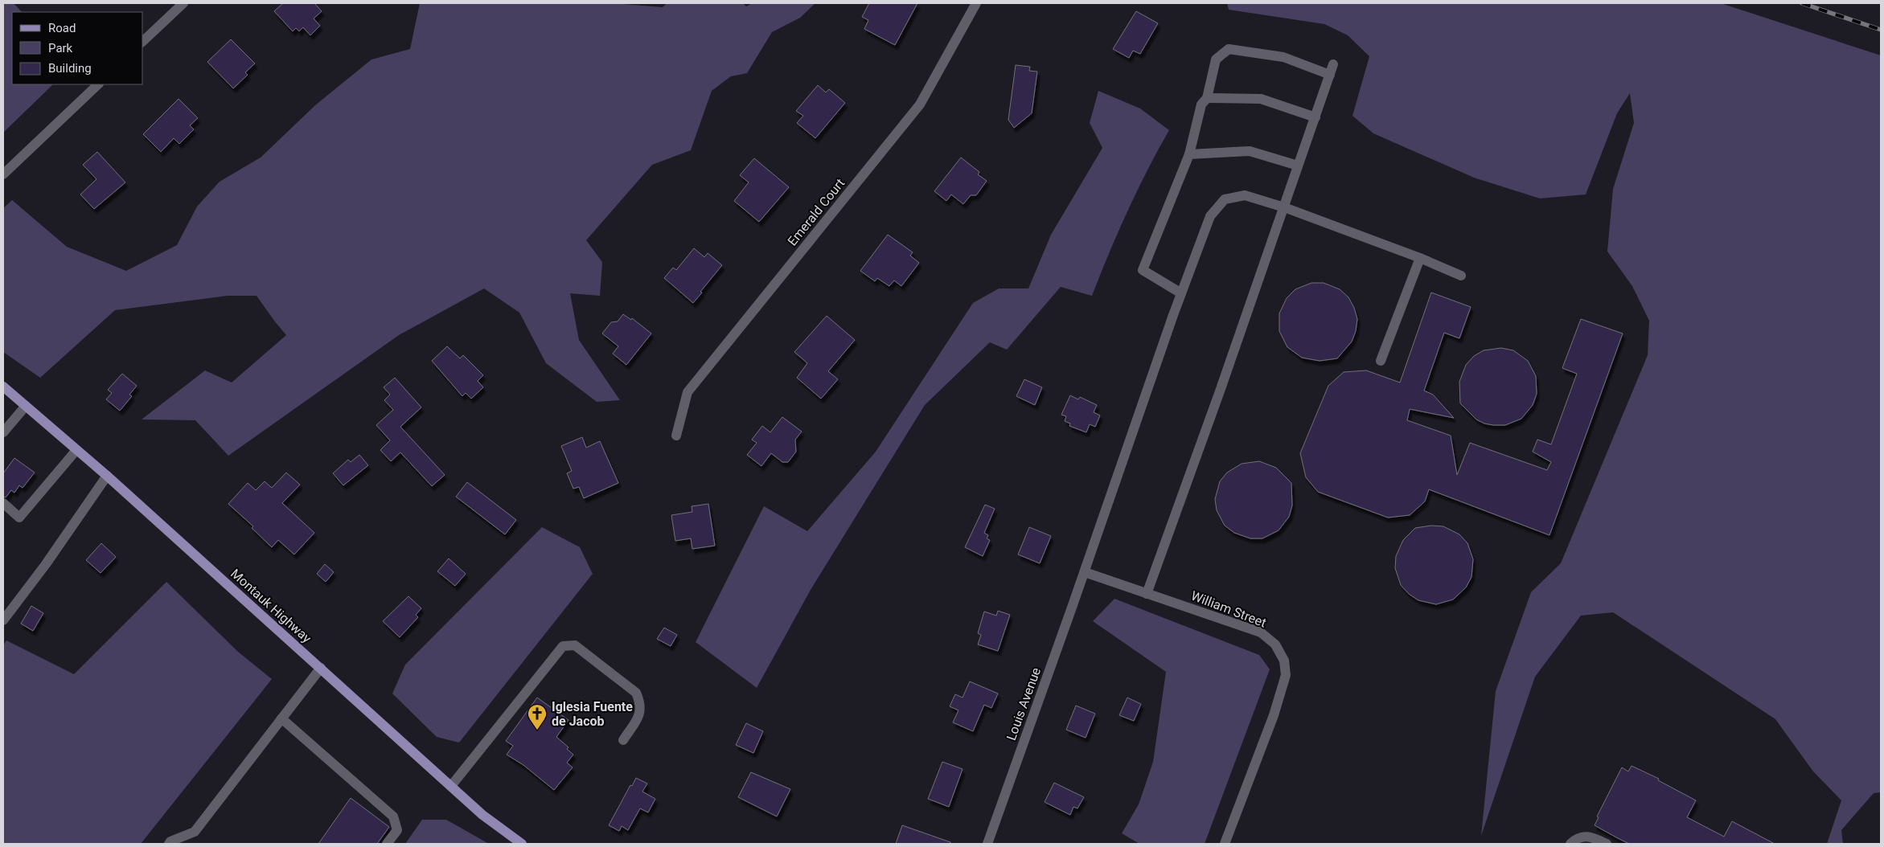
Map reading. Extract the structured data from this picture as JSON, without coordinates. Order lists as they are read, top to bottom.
{
  "streets": {
    "main road": ["Montauk Highway"],
    "street": ["Emerald Court", "William Street", "Louis Avenue"]
  },
  "crossings": [
    ["William Street", "Louis Avenue"]
  ],
  "places": {
    "church": ["Iglesia Fuente de Jacob"]
  },
  "legend": ["Road", "Park", "Building"]
}
